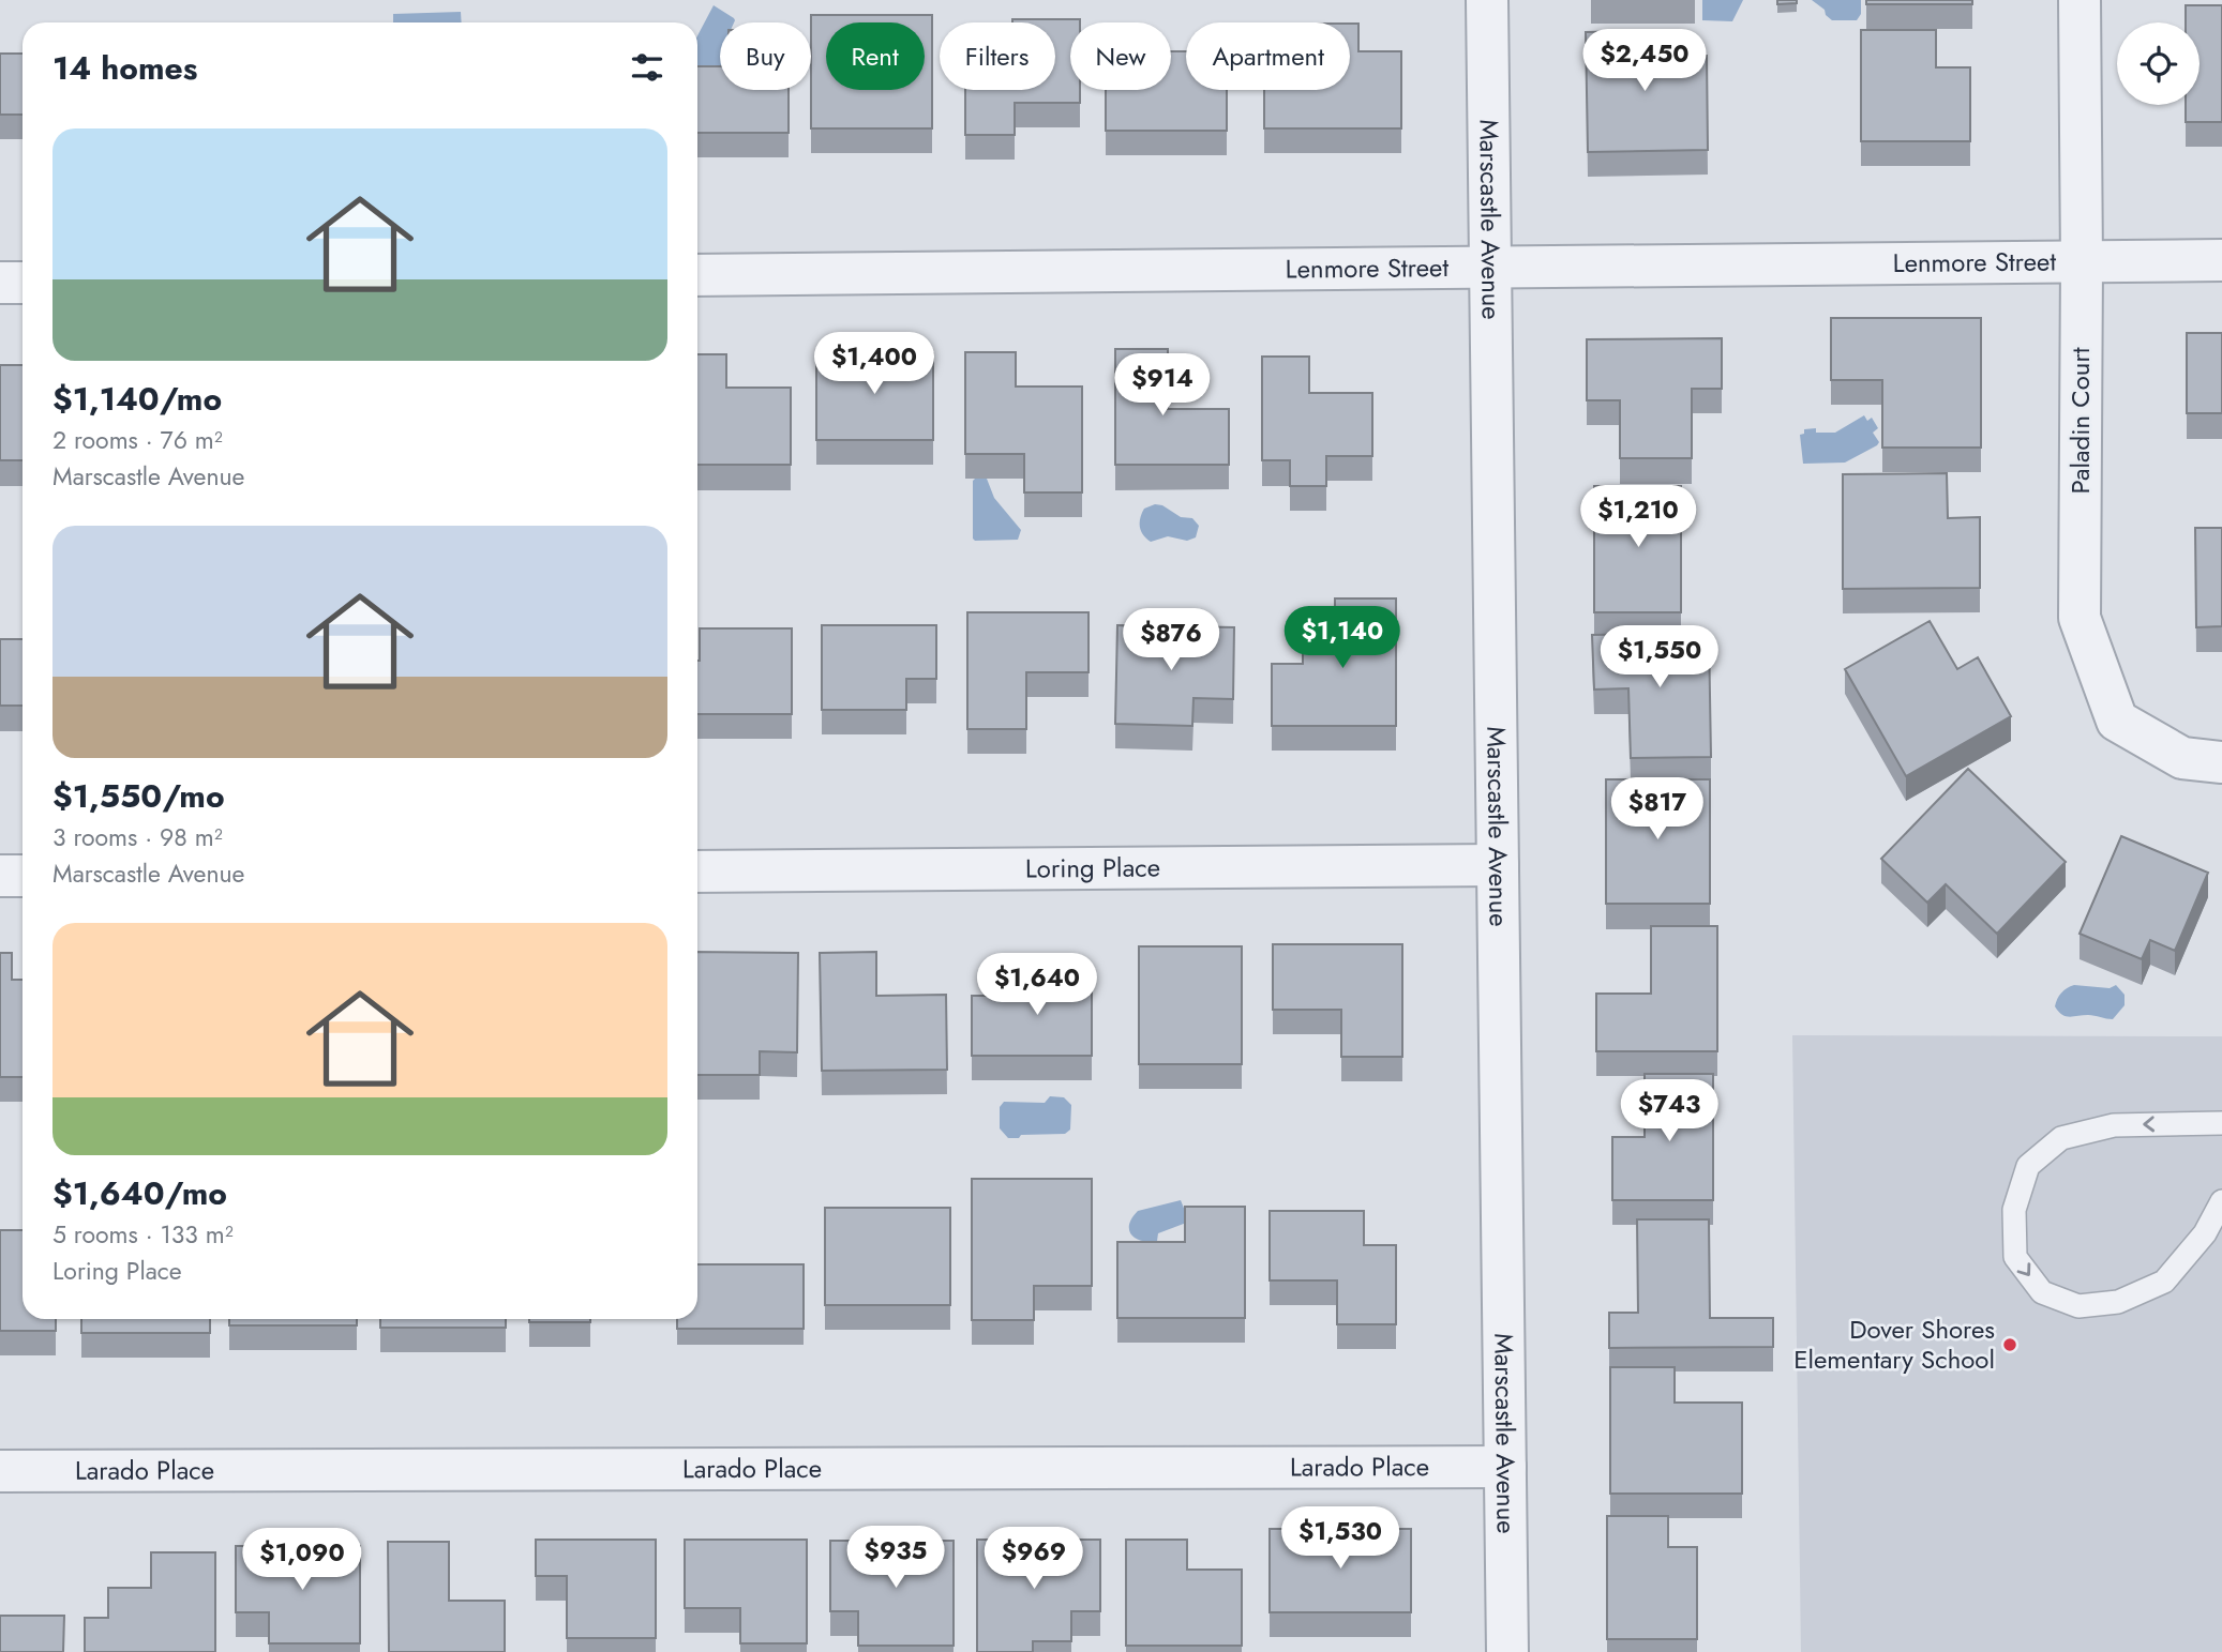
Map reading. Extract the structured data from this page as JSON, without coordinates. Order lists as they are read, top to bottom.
{
  "streets": {
    "street": [
      "Marscastle Avenue",
      "Lenmore Street",
      "Paladin Court",
      "Loring Place",
      "Larado Place"
    ]
  },
  "crossings": [
    ["Marscastle Avenue", "Lenmore Street"],
    ["Marscastle Avenue", "Loring Place"],
    ["Marscastle Avenue", "Larado Place"],
    ["Lenmore Street", "Paladin Court"]
  ],
  "places": ["Dover Shores Elementary School"],
  "page": {
    "chip": [
      "Buy",
      "Rent",
      "Filters",
      "New",
      "Apartment"
    ],
    "heading": "14 homes",
    "price": [
      "$2,450",
      "$1,400",
      "$914",
      "$1,210",
      "$1,140",
      "$876",
      "$1,550",
      "$817",
      "$1,640",
      "$743",
      "$1,530",
      "$935",
      "$969",
      "$1,090"
    ],
    "list": [
      {
        "name": "$1,140/mo",
        "note": "2 rooms · 76 m² · Marscastle Avenue"
      },
      {
        "name": "$1,550/mo",
        "note": "3 rooms · 98 m² · Marscastle Avenue"
      },
      {
        "name": "$1,640/mo",
        "note": "5 rooms · 133 m² · Loring Place"
      }
    ]
  }
}
